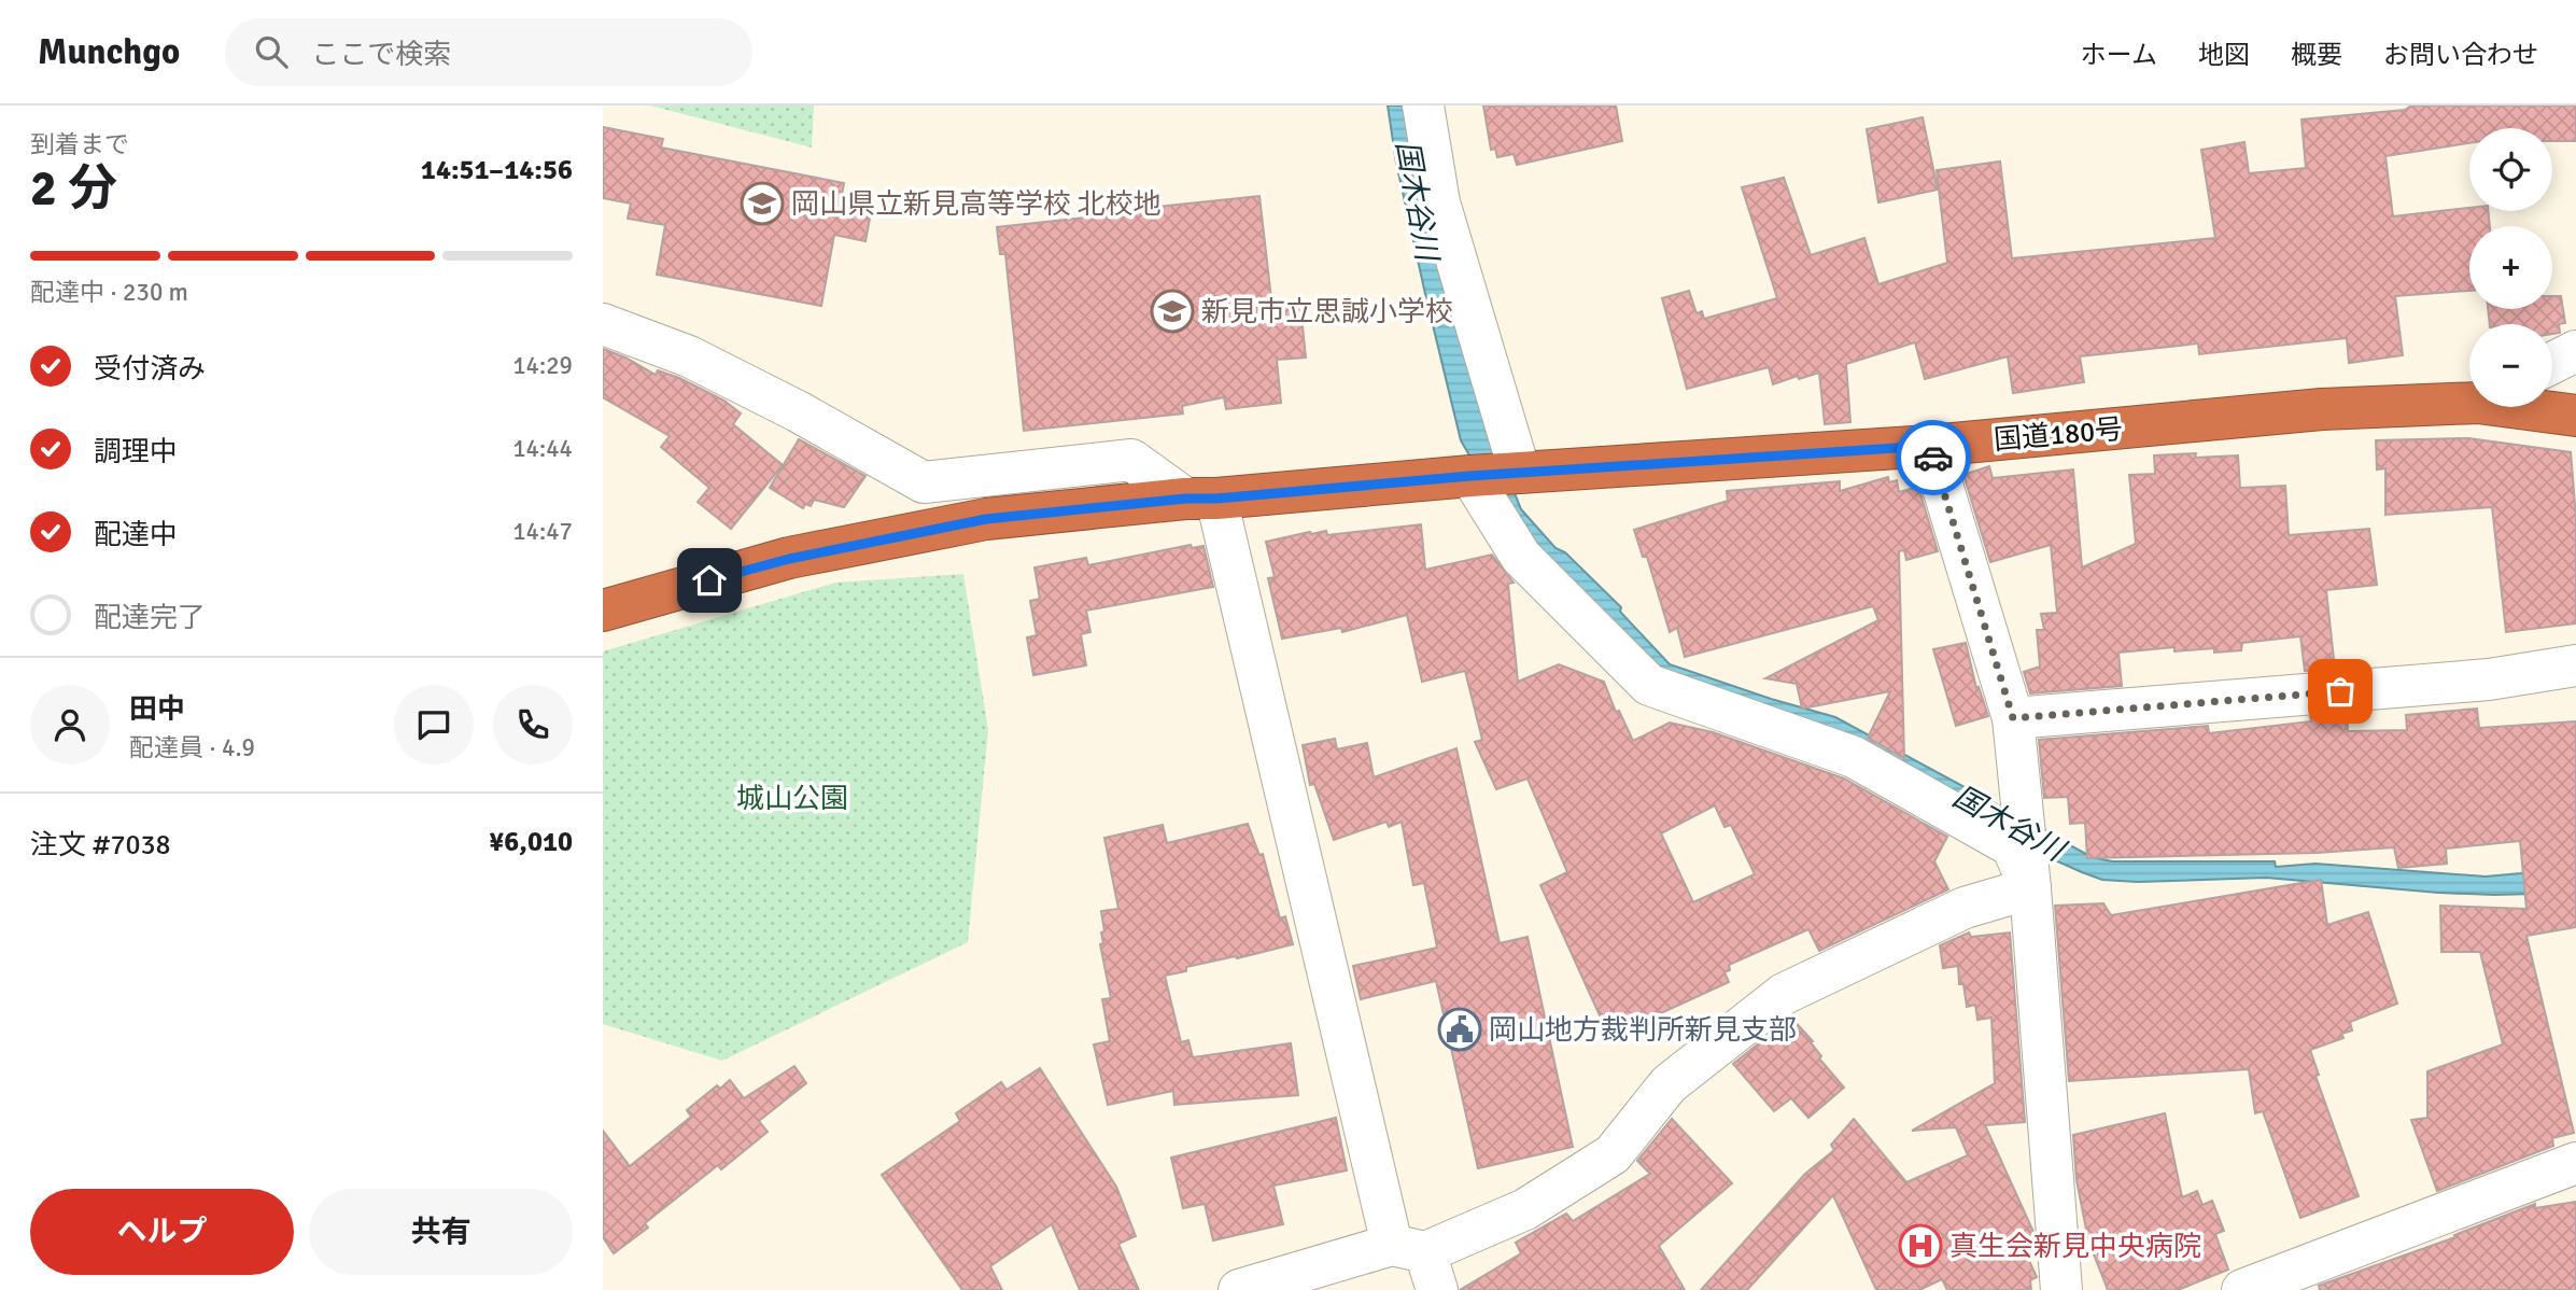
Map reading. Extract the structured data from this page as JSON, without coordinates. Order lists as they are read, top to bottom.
{
  "streets": {
    "highway": ["国道180号"]
  },
  "water": ["国木谷川"],
  "parks": ["城山公園"],
  "places": {
    "school or university": ["岡山県立新見高等学校 北校地", "新見市立思誠小学校"],
    "public building": ["岡山地方裁判所新見支部"],
    "hospital": ["真生会新見中央病院"]
  },
  "page": {
    "header": "Munchgo",
    "search": "ここで検索",
    "nav": [
      "ホーム",
      "地図",
      "概要",
      "お問い合わせ"
    ],
    "heading": ["2 分", "到着まで", "14:51–14:56"],
    "panel": [
      "田中",
      "配達員 · 4.9",
      "注文 #7038",
      "¥6,010"
    ],
    "map_buttons": ["+", "−"],
    "bar": "配達中 · 230 m",
    "list": [
      ["受付済み", "14:29"],
      ["調理中", "14:44"],
      ["配達中", "14:47"],
      "配達完了"
    ],
    "buttons": ["ヘルプ", "共有"]
  }
}
